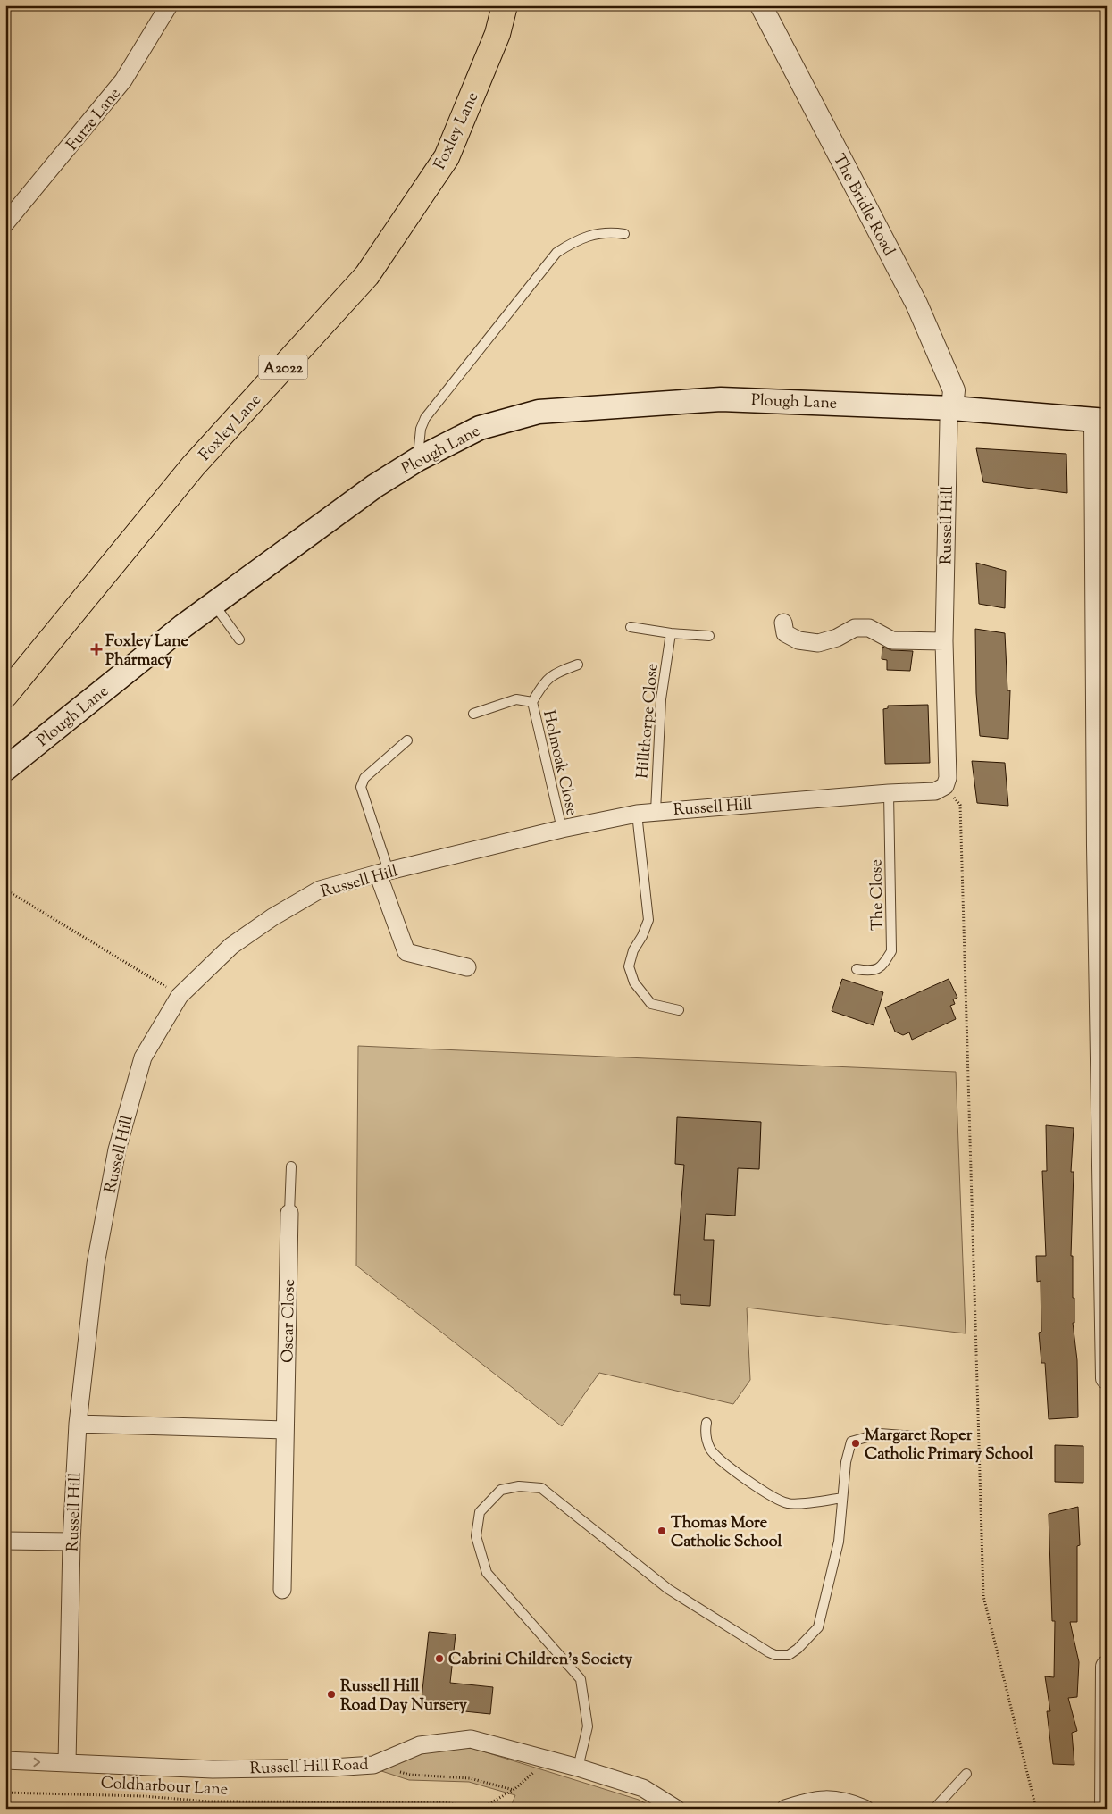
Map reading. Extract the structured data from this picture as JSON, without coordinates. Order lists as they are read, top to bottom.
{
  "streets": {
    "main road": ["Foxley Lane", "A2022", "Plough Lane"],
    "street": [
      "Furze Lane",
      "The Bridle Road",
      "Russell Hill",
      "Oscar Close",
      "Russell Hill Road"
    ],
    "lane": ["Hillthorpe Close", "Holmoak Close", "The Close"],
    "path": ["Coldharbour Lane"]
  },
  "crossings": [
    ["The Bridle Road", "Plough Lane"],
    ["The Bridle Road", "Russell Hill"],
    ["Plough Lane", "Russell Hill"],
    ["Russell Hill", "Hillthorpe Close"],
    ["Russell Hill", "Holmoak Close"],
    ["Russell Hill", "The Close"],
    ["Russell Hill", "Russell Hill Road"]
  ],
  "places": {
    "health": ["Foxley Lane Pharmacy"],
    "other": [
      "Margaret Roper Catholic Primary School",
      "Thomas More Catholic School",
      "Cabrini Children's Society",
      "Russell Hill Road Day Nursery"
    ]
  }
}
